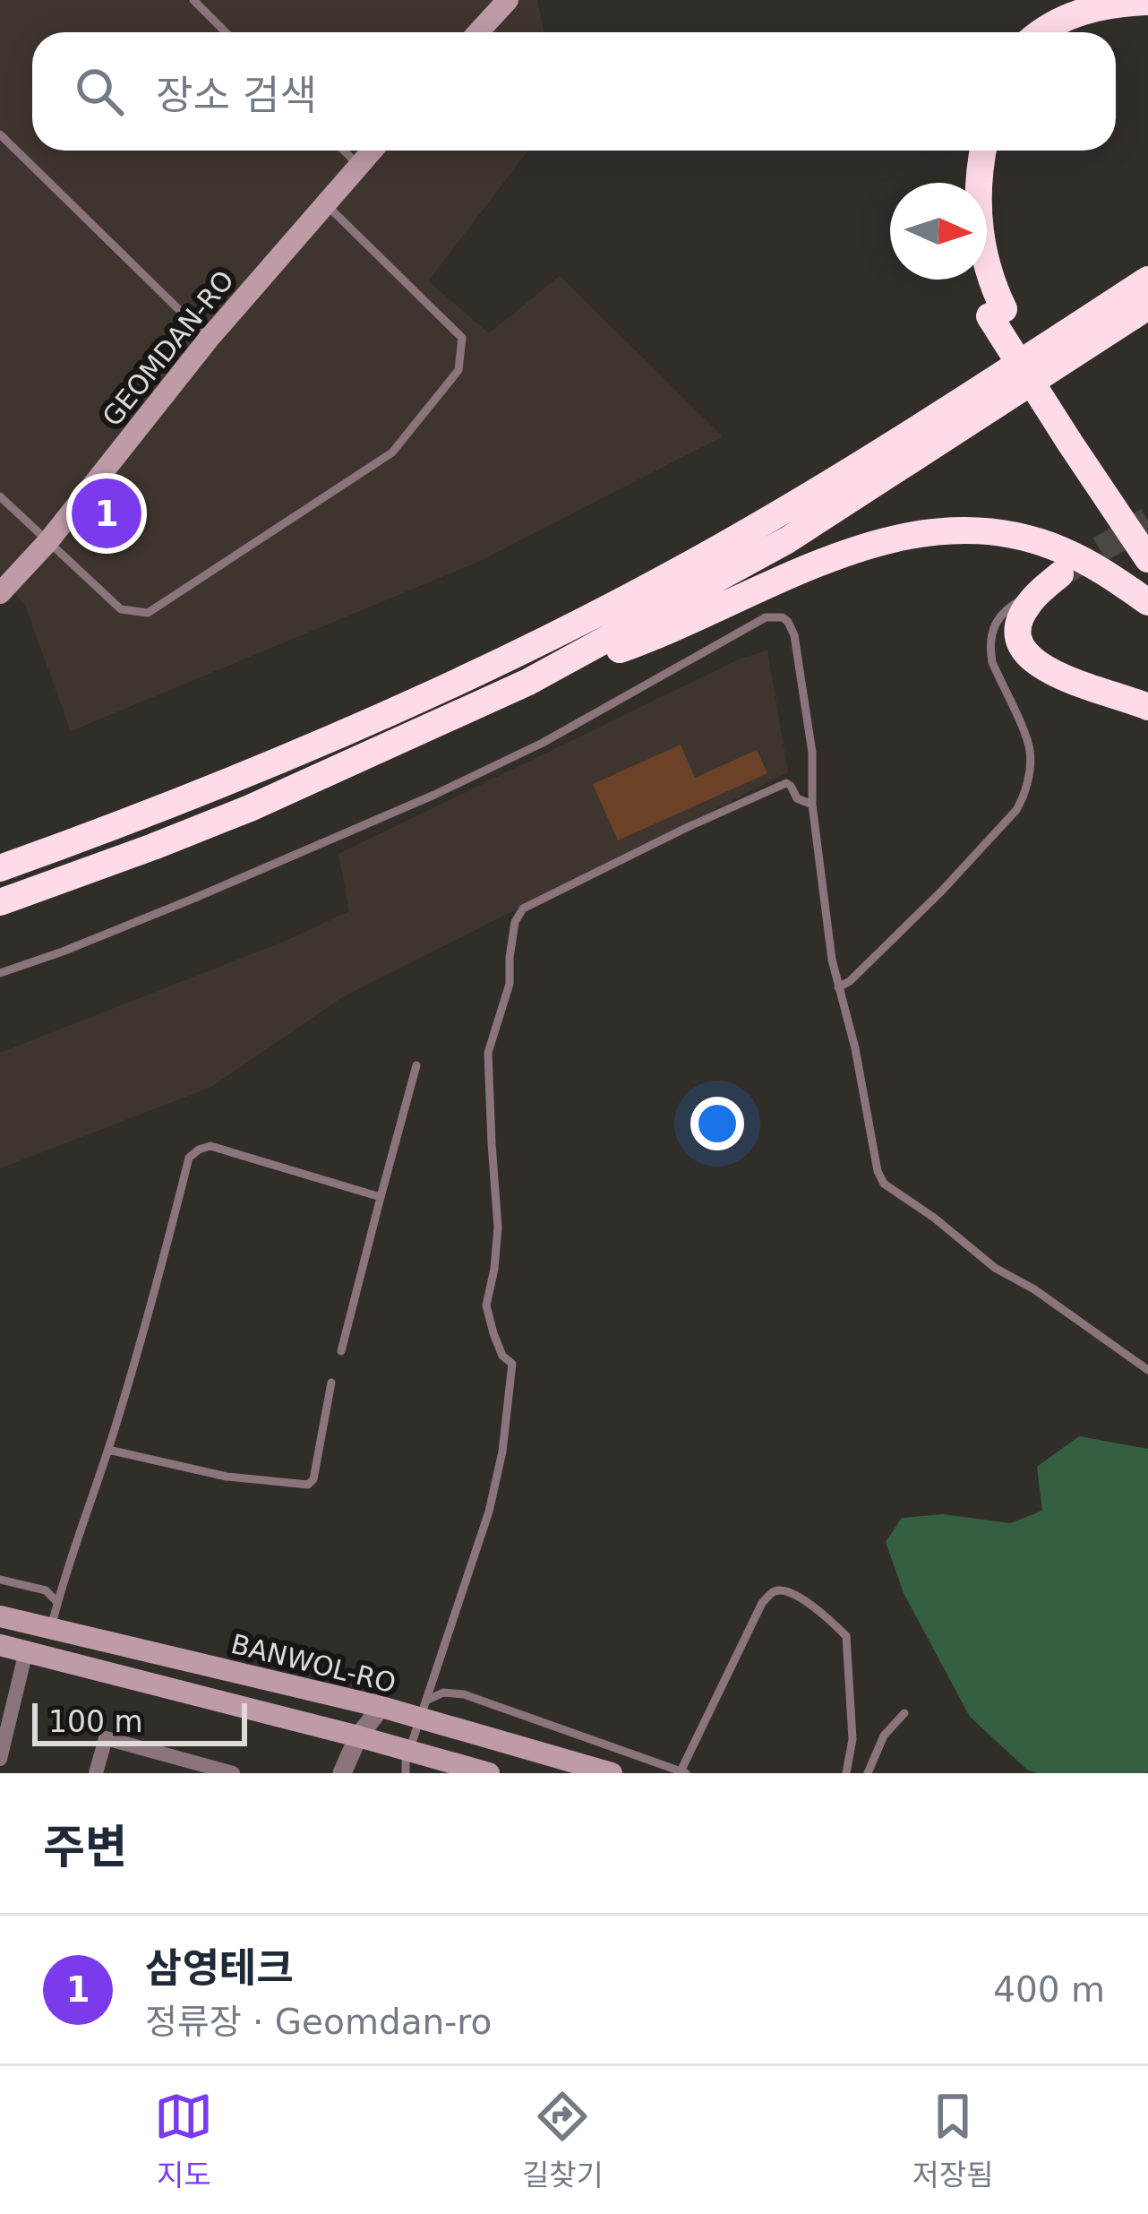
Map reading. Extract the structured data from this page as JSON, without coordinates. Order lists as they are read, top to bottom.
{
  "streets": {
    "main road": ["GEOMDAN-RO", "BANWOL-RO"]
  },
  "scale_bar": "100 m",
  "north": "right",
  "page": {
    "search": "장소 검색",
    "pins": "1",
    "scale": "100 m",
    "heading": "주변",
    "list": [
      {
        "mark": "1",
        "name": "삼영테크",
        "note": "정류장 · Geomdan-ro",
        "value": "400 m"
      }
    ],
    "nav": ["지도", "길찾기", "저장됨"]
  }
}
